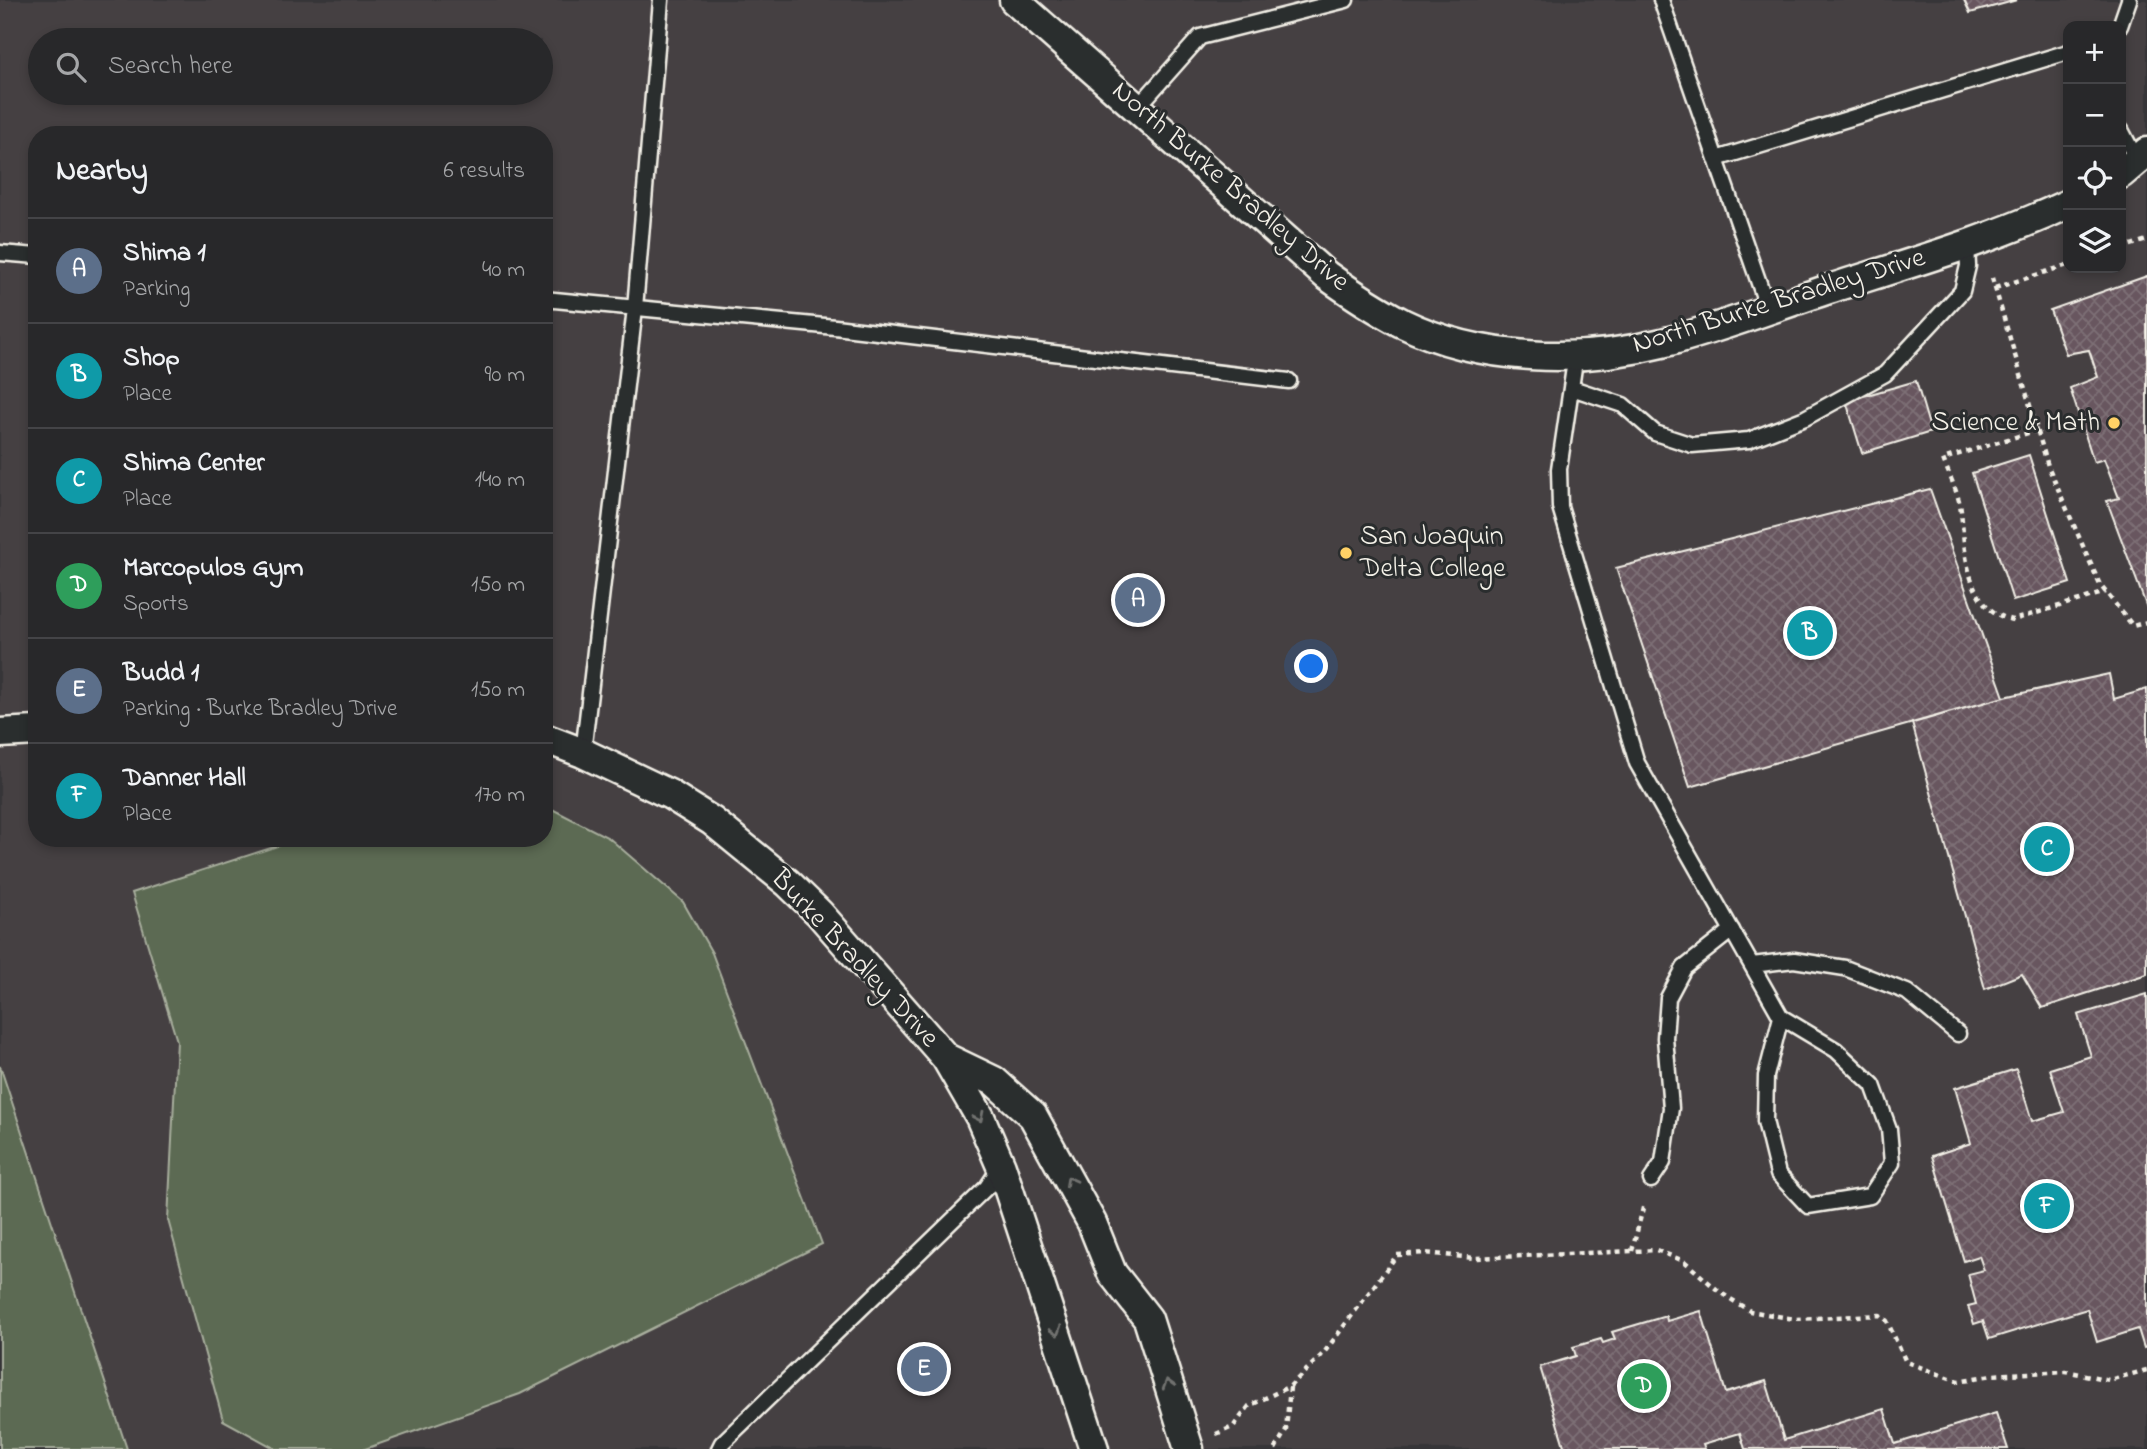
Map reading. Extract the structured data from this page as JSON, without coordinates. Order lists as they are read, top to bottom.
{
  "streets": {
    "street": ["North Burke Bradley Drive", "Burke Bradley Drive"]
  },
  "places": ["Science & Math", "San Joaquin Delta College"],
  "page": {
    "map_buttons": ["+", "−"],
    "search": "Search here",
    "heading": ["Nearby", "6 results"],
    "list": [
      {
        "mark": "A",
        "name": "Shima 1",
        "note": "Parking",
        "value": "40 m"
      },
      {
        "mark": "B",
        "name": "Shop",
        "note": "Place",
        "value": "90 m"
      },
      {
        "mark": "C",
        "name": "Shima Center",
        "note": "Place",
        "value": "140 m"
      },
      {
        "mark": "D",
        "name": "Marcopulos Gym",
        "note": "Sports",
        "value": "150 m"
      },
      {
        "mark": "E",
        "name": "Budd 1",
        "note": "Parking · Burke Bradley Drive",
        "value": "150 m"
      },
      {
        "mark": "F",
        "name": "Danner Hall",
        "note": "Place",
        "value": "170 m"
      }
    ],
    "pins": [
      "A",
      "B",
      "C",
      "F",
      "E",
      "D"
    ]
  }
}
